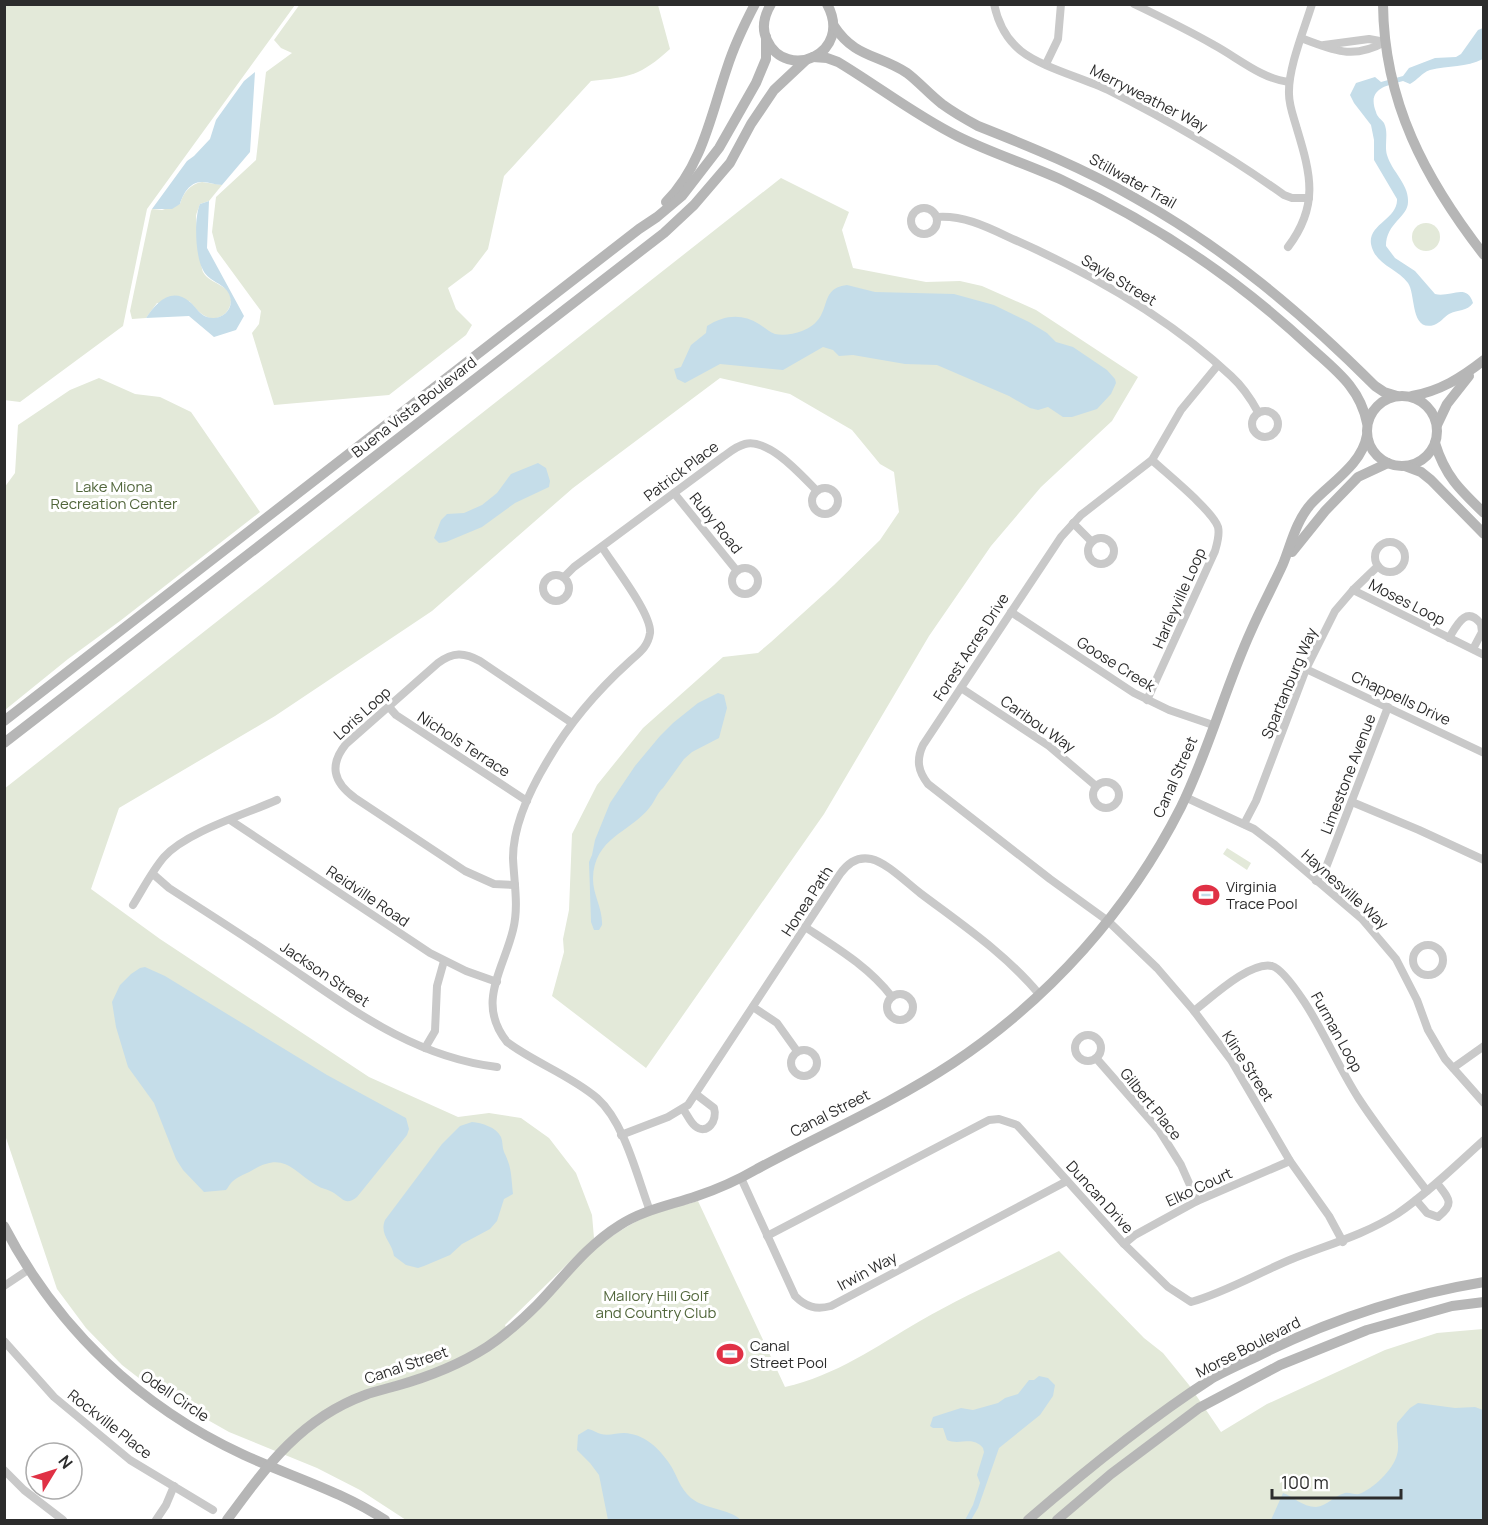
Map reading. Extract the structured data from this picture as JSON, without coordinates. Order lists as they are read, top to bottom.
{
  "streets": {
    "main road": [
      "Stillwater Trail",
      "Buena Vista Boulevard",
      "Canal Street",
      "Morse Boulevard",
      "Odell Circle"
    ],
    "street": [
      "Merryweather Way",
      "Sayle Street",
      "Patrick Place",
      "Ruby Road",
      "Harleyville Loop",
      "Moses Loop",
      "Forest Acres Drive",
      "Goose Creek",
      "Spartanburg Way",
      "Chappells Drive",
      "Loris Loop",
      "Caribou Way",
      "Nichols Terrace",
      "Limestone Avenue",
      "Haynesville Way",
      "Reidville Road",
      "Honea Path",
      "Jackson Street",
      "Furman Loop",
      "Kline Street",
      "Gilbert Place",
      "Elko Court",
      "Duncan Drive",
      "Irwin Way",
      "Rockville Place"
    ]
  },
  "crossings": [
    ["Stillwater Trail", "Buena Vista Boulevard"],
    ["Stillwater Trail", "Canal Street"],
    ["Sayle Street", "Forest Acres Drive"],
    ["Patrick Place", "Ruby Road"],
    ["Harleyville Loop", "Forest Acres Drive"],
    ["Harleyville Loop", "Goose Creek"],
    ["Moses Loop", "Spartanburg Way"],
    ["Forest Acres Drive", "Goose Creek"],
    ["Forest Acres Drive", "Caribou Way"],
    ["Forest Acres Drive", "Canal Street"],
    ["Forest Acres Drive", "Kline Street"],
    ["Goose Creek", "Canal Street"],
    ["Spartanburg Way", "Chappells Drive"],
    ["Spartanburg Way", "Haynesville Way"],
    ["Chappells Drive", "Limestone Avenue"],
    ["Loris Loop", "Nichols Terrace"],
    ["Limestone Avenue", "Haynesville Way"],
    ["Canal Street", "Haynesville Way"],
    ["Canal Street", "Honea Path"],
    ["Canal Street", "Kline Street"],
    ["Canal Street", "Irwin Way"],
    ["Canal Street", "Odell Circle"],
    ["Furman Loop", "Kline Street"],
    ["Furman Loop", "Duncan Drive"],
    ["Kline Street", "Elko Court"],
    ["Kline Street", "Duncan Drive"],
    ["Gilbert Place", "Elko Court"],
    ["Elko Court", "Duncan Drive"],
    ["Duncan Drive", "Irwin Way"]
  ],
  "parks": ["Lake Miona Recreation Center", "Mallory Hill Golf and Country Club"],
  "places": {
    "sports": ["Virginia Trace Pool", "Canal Street Pool"]
  },
  "scale_bar": "100 m",
  "north": "top right"
}
